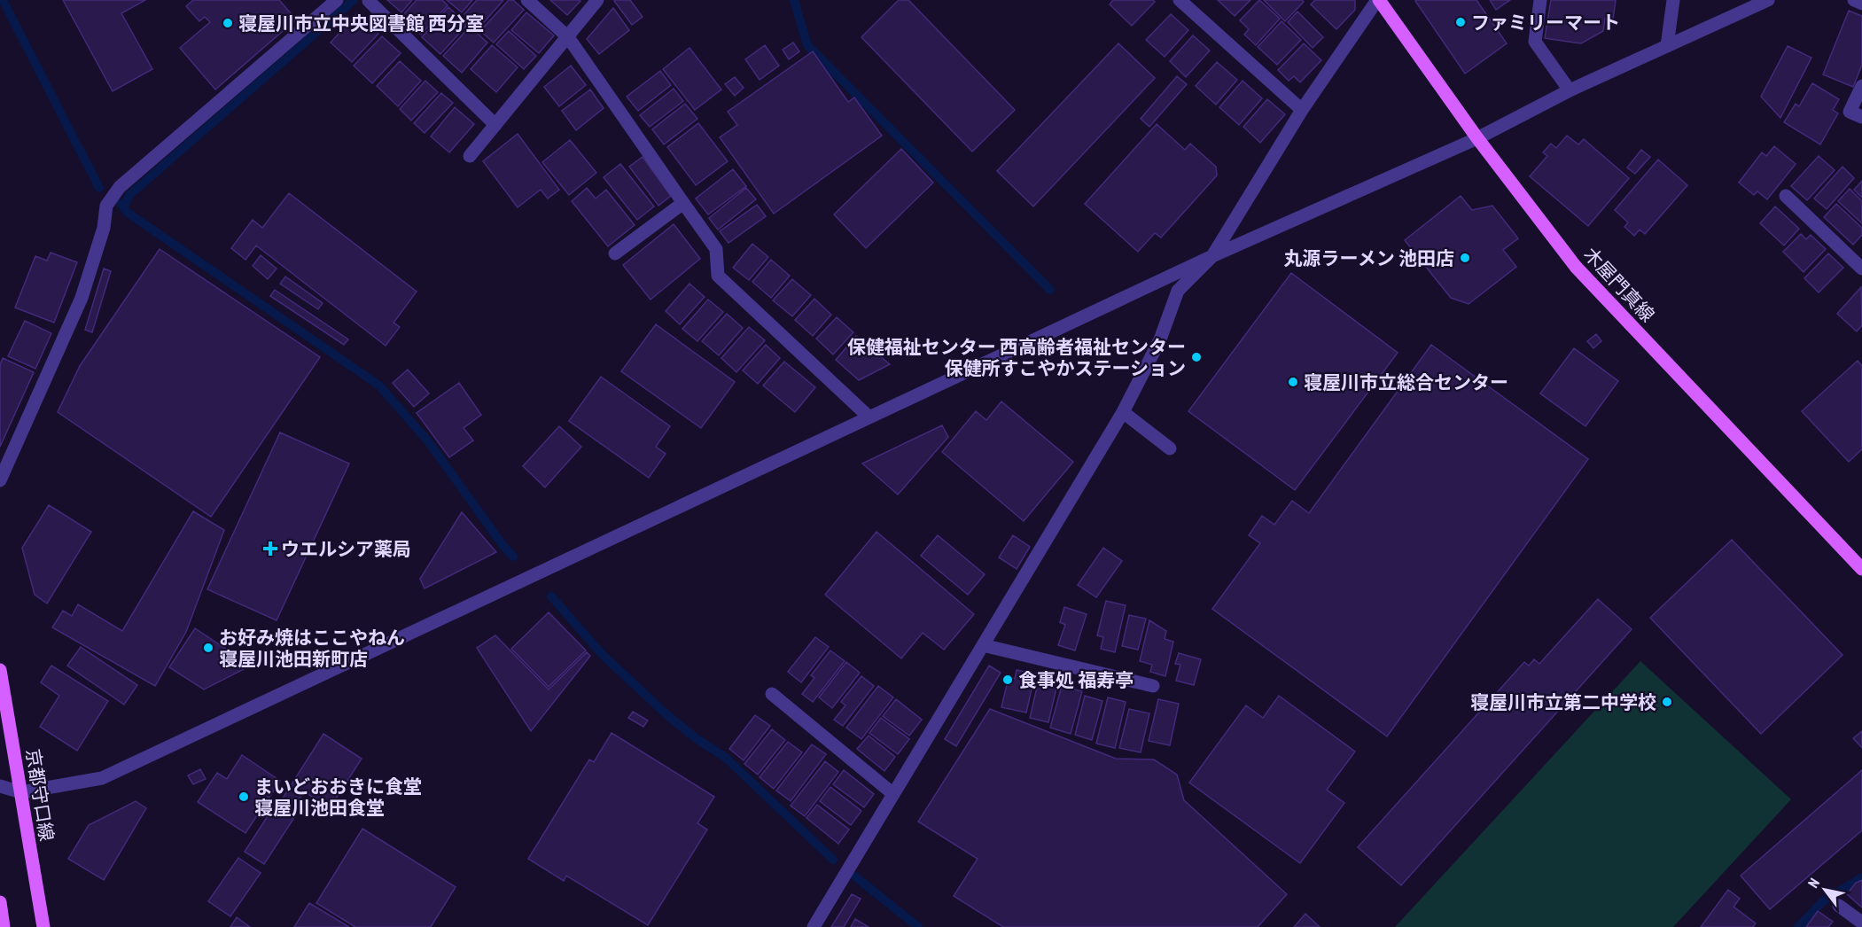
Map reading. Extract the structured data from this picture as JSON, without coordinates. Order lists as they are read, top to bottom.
{
  "streets": {
    "main road": ["木屋門真線", "京都守口線"]
  },
  "places": {
    "other": [
      "ファミリーマート",
      "寝屋川市立中央図書館 西分室",
      "丸源ラーメン 池田店",
      "保健福祉センター 西高齢者福祉センター 保健所すこやかステーション",
      "寝屋川市立総合センター",
      "お好み焼はここやねん 寝屋川池田新町店",
      "食事処 福寿亭",
      "寝屋川市立第二中学校",
      "まいどおおきに食堂 寝屋川池田食堂"
    ],
    "health": ["ウエルシア薬局"]
  },
  "north": "top left"
}
